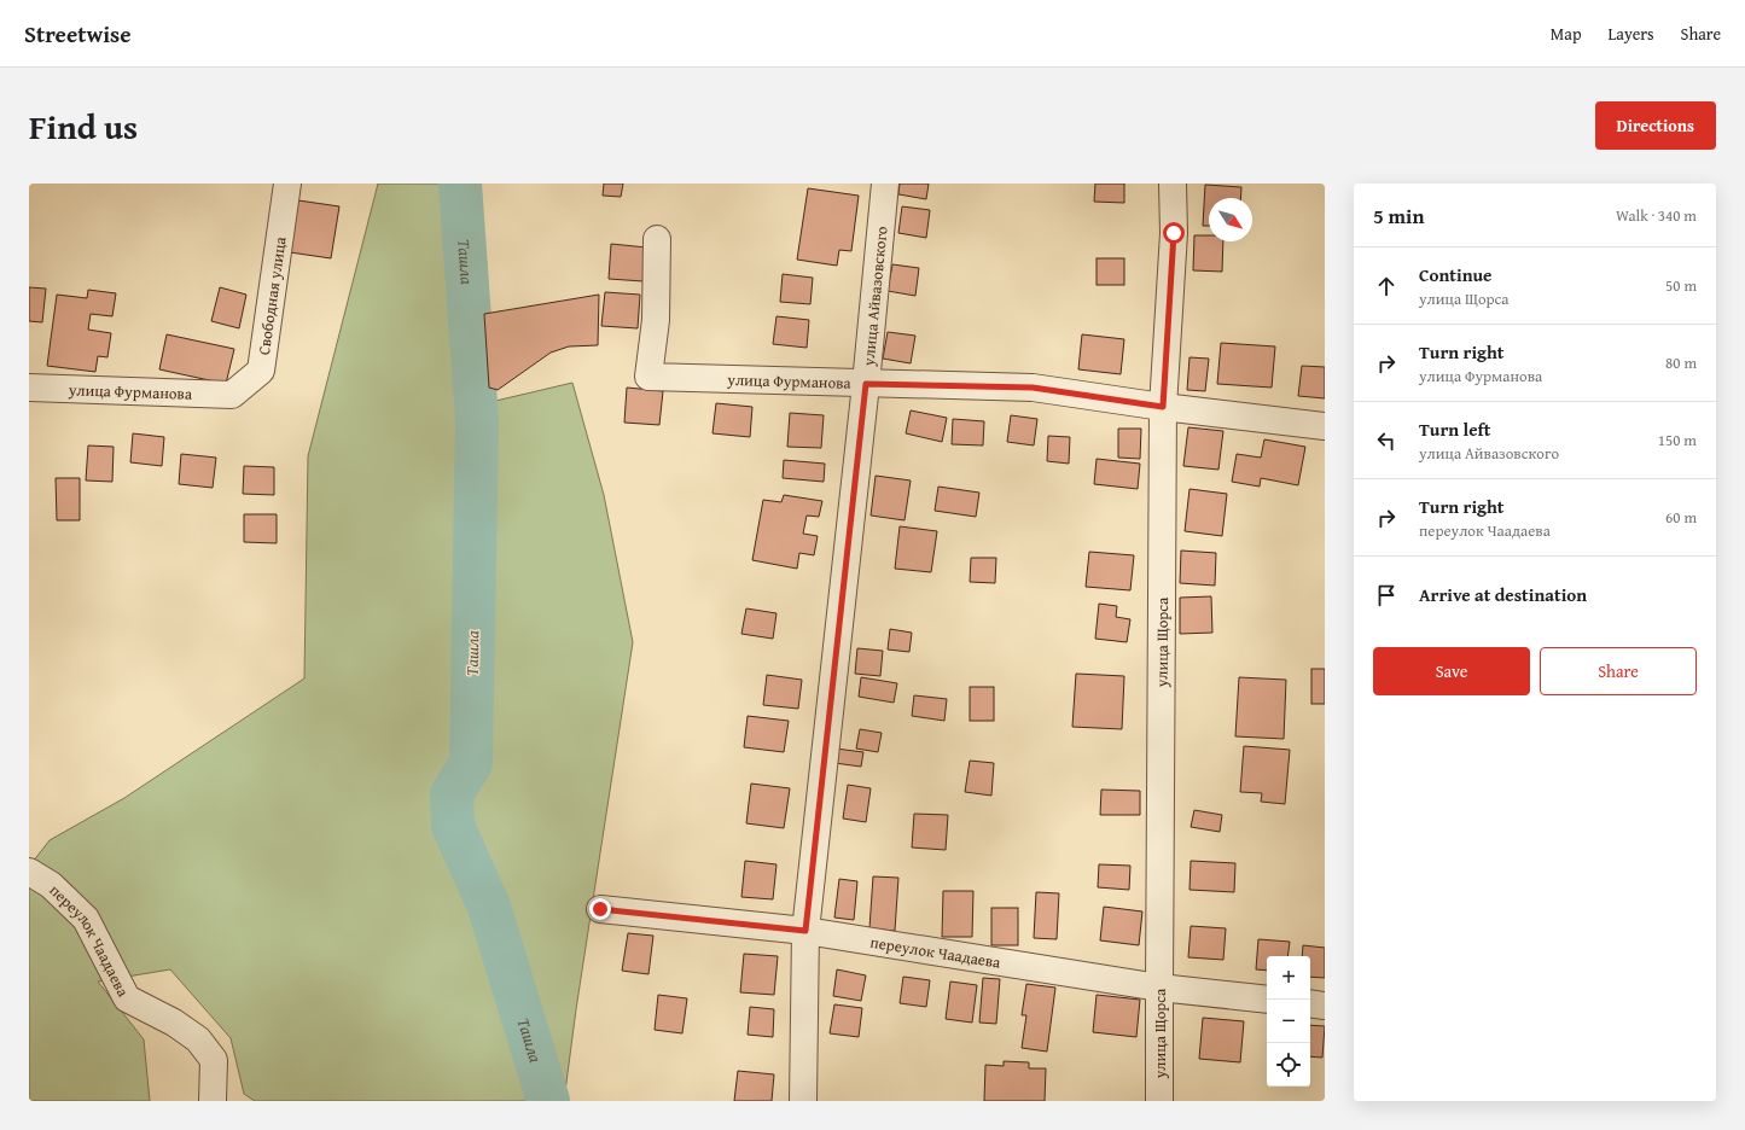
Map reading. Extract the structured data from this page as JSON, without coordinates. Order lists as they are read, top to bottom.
{
  "streets": {
    "street": [
      "Свободная улица",
      "улица Айвазовского",
      "улица Фурманова",
      "улица Щорса",
      "переулок Чаадаева"
    ]
  },
  "crossings": [
    ["Свободная улица", "улица Фурманова"],
    ["улица Айвазовского", "улица Фурманова"],
    ["улица Айвазовского", "переулок Чаадаева"],
    ["улица Фурманова", "улица Щорса"],
    ["улица Щорса", "переулок Чаадаева"]
  ],
  "water": ["Ташла"],
  "north": "bottom right",
  "page": {
    "header": "Streetwise",
    "nav": ["Map", "Layers", "Share"],
    "title": "Find us",
    "buttons": [
      "Directions",
      ["Save", "Share"]
    ],
    "heading": ["5 min", "Walk · 340 m"],
    "list": [
      ["Continue", "улица Щорса", "50 m"],
      ["Turn right", "улица Фурманова", "80 m"],
      ["Turn left", "улица Айвазовского", "150 m"],
      ["Turn right", "переулок Чаадаева", "60 m"],
      "Arrive at destination"
    ],
    "map_buttons": ["+", "−"]
  }
}
